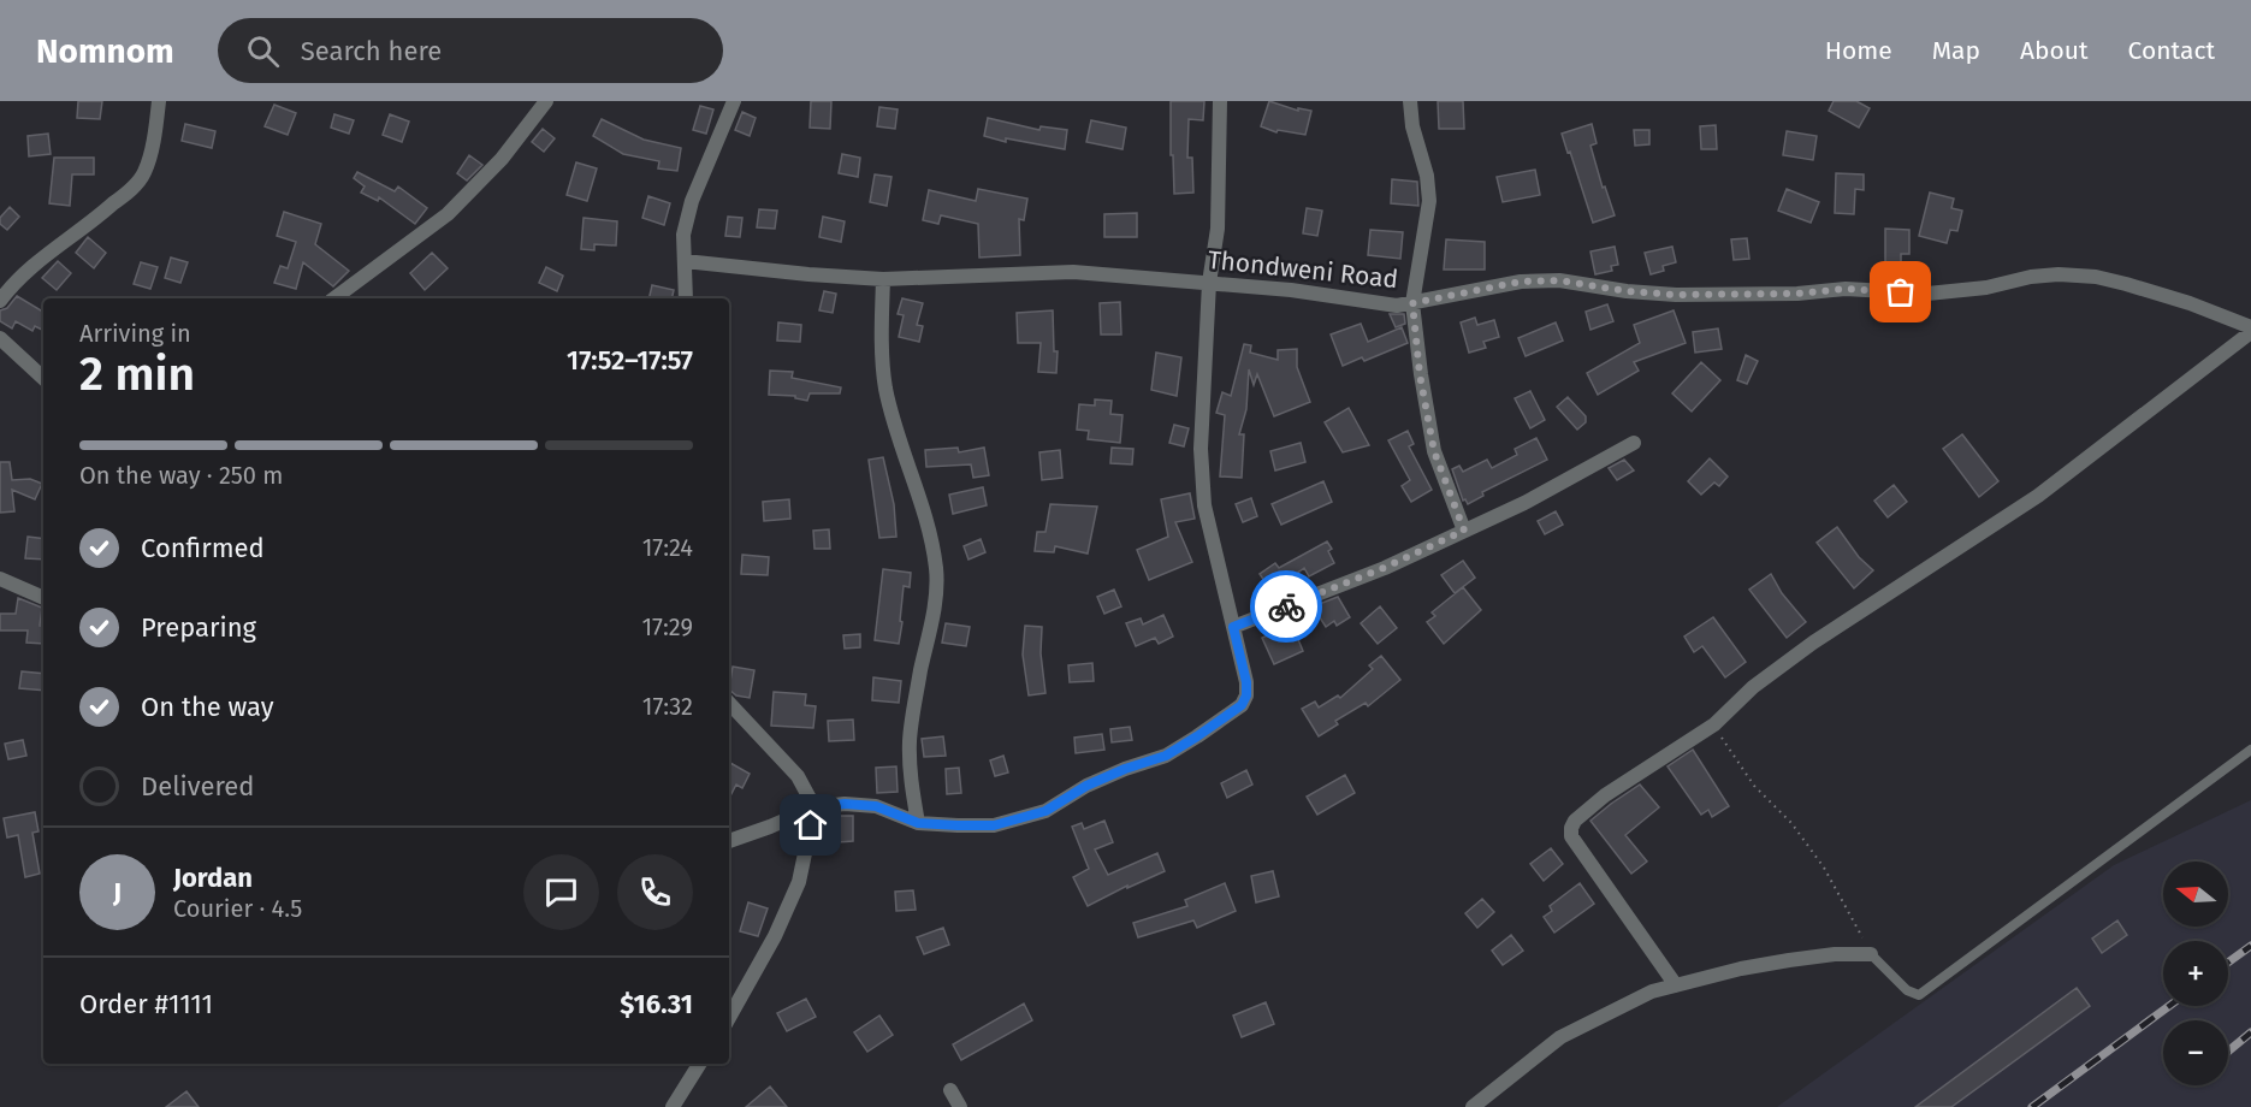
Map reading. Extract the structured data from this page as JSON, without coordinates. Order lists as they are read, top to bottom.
{
  "streets": {
    "street": ["Thondweni Road"]
  },
  "north": "left",
  "page": {
    "header": "Nomnom",
    "search": "Search here",
    "nav": [
      "Home",
      "Map",
      "About",
      "Contact"
    ],
    "heading": ["2 min", "Arriving in", "17:52–17:57"],
    "panel": [
      "Jordan",
      "Courier · 4.5",
      "Order #1111",
      "$16.31"
    ],
    "bar": "On the way · 250 m",
    "list": [
      ["Confirmed", "17:24"],
      ["Preparing", "17:29"],
      ["On the way", "17:32"],
      "Delivered"
    ],
    "round": "J",
    "map_buttons": ["+", "−"]
  }
}
